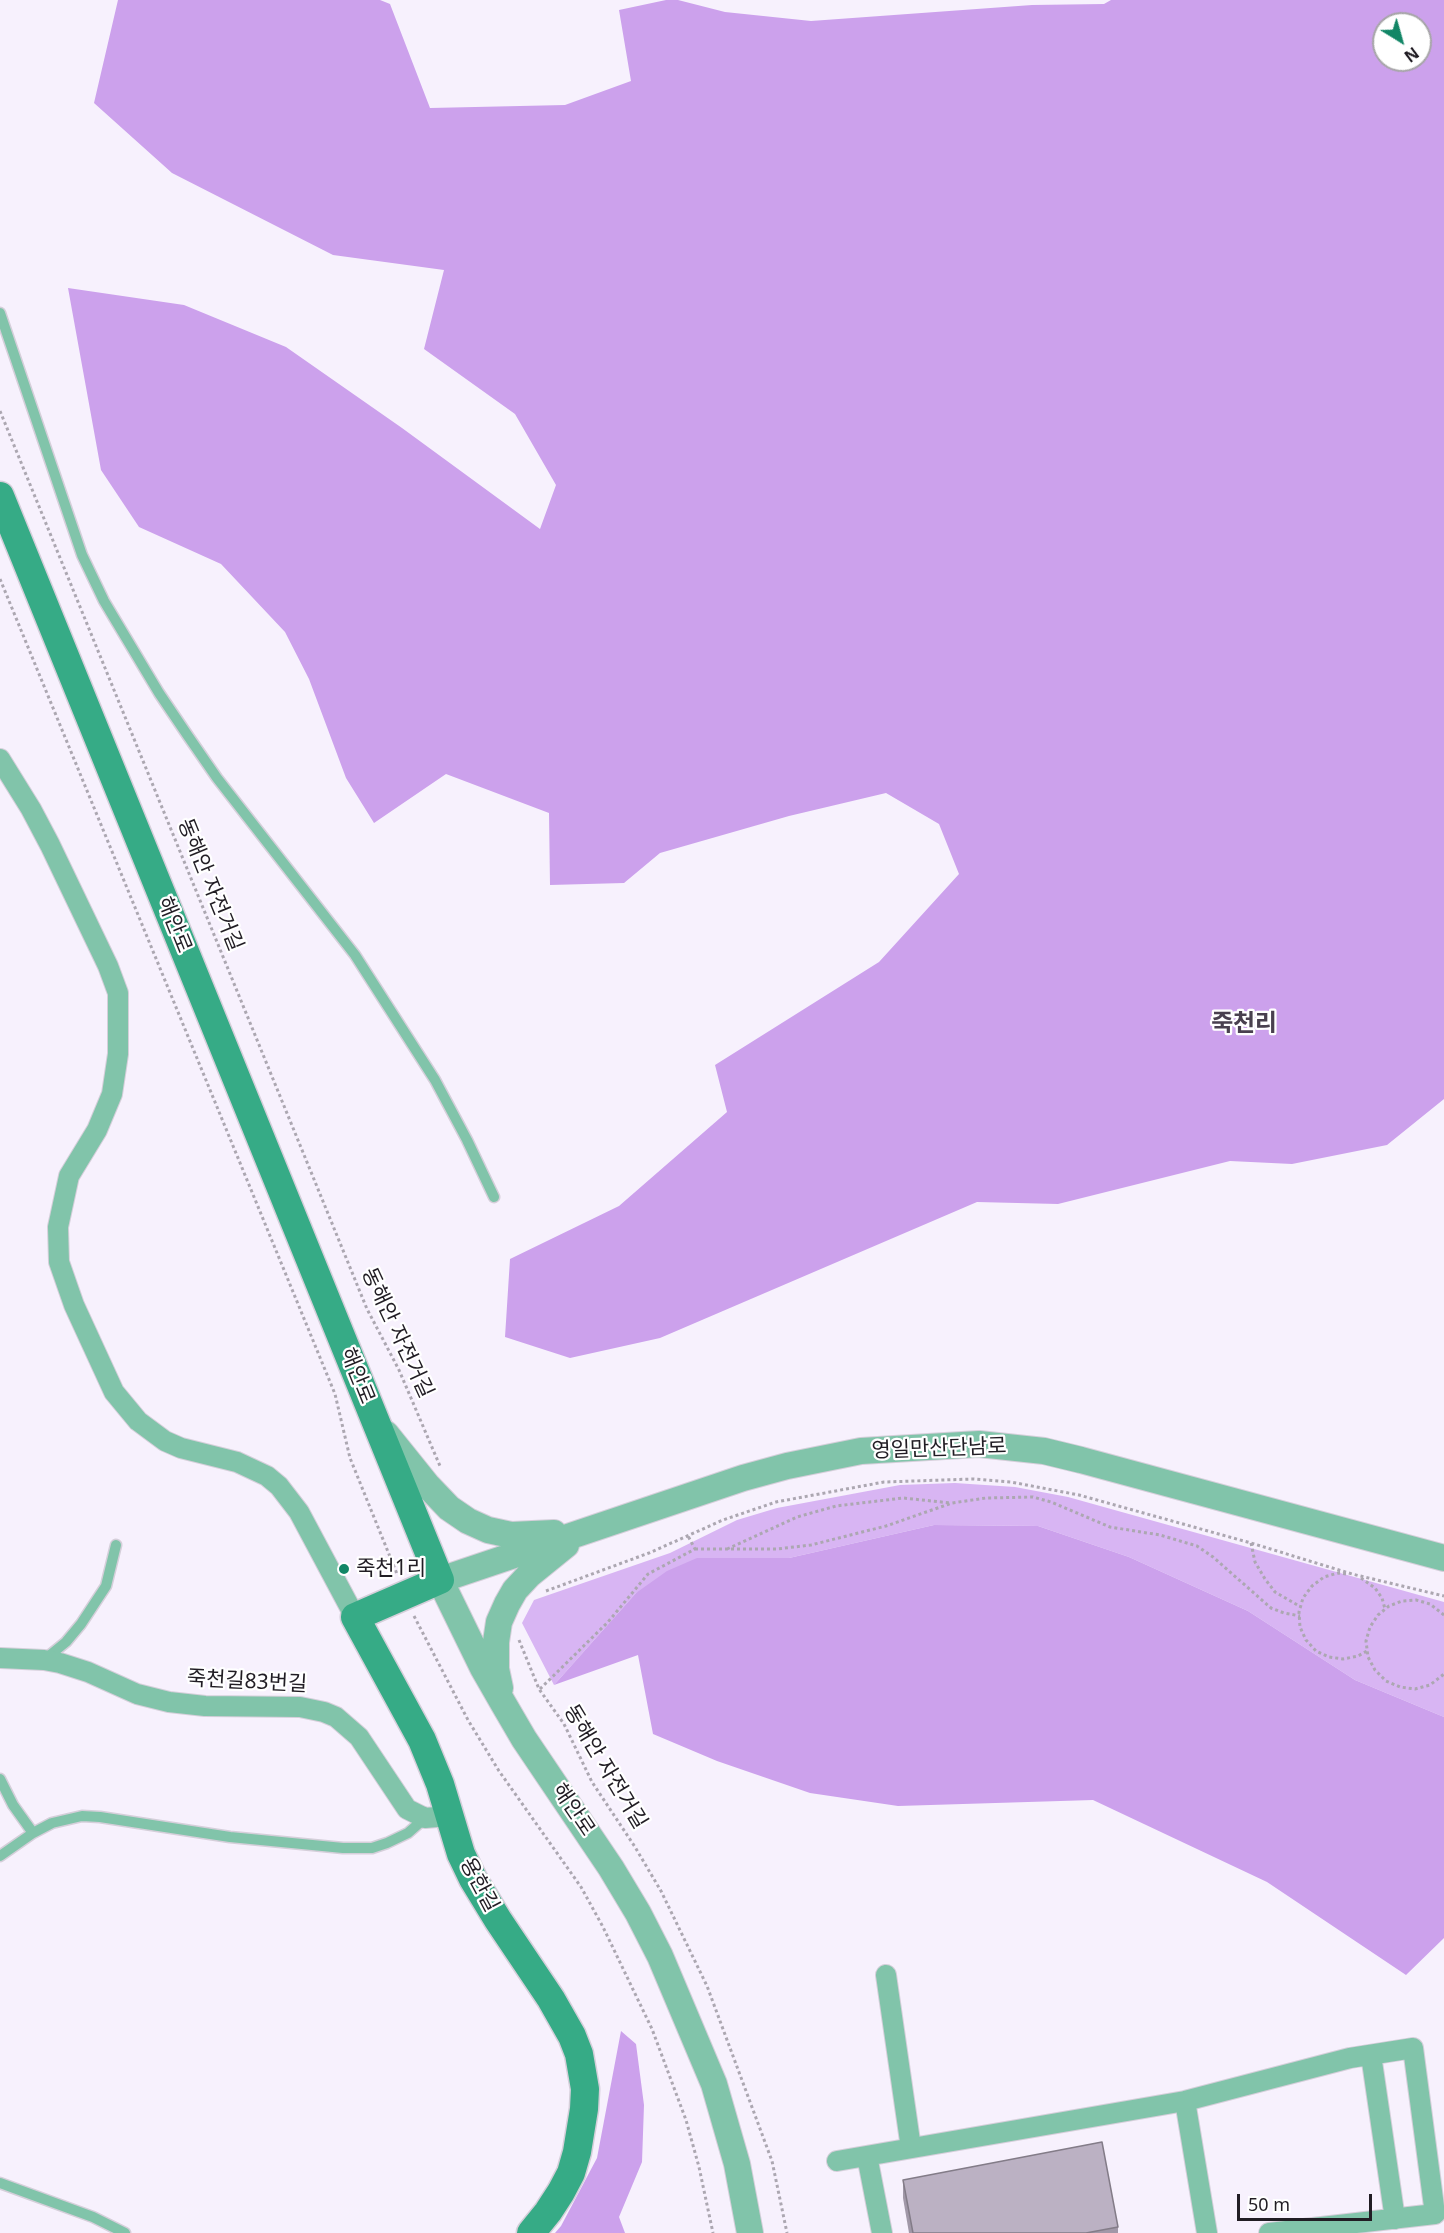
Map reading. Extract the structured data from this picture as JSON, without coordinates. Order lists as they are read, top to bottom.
{
  "streets": {
    "main road": ["해안로", "용한길"],
    "street": ["영일만산단남로", "죽천길83번길"],
    "path": ["동해안 자전거길"]
  },
  "crossings": [
    ["해안로", "영일만산단남로"],
    ["죽천길83번길", "용한길"]
  ],
  "districts": ["죽천리"],
  "places": ["죽천1리"],
  "scale_bar": "50 m",
  "north": "bottom right"
}
